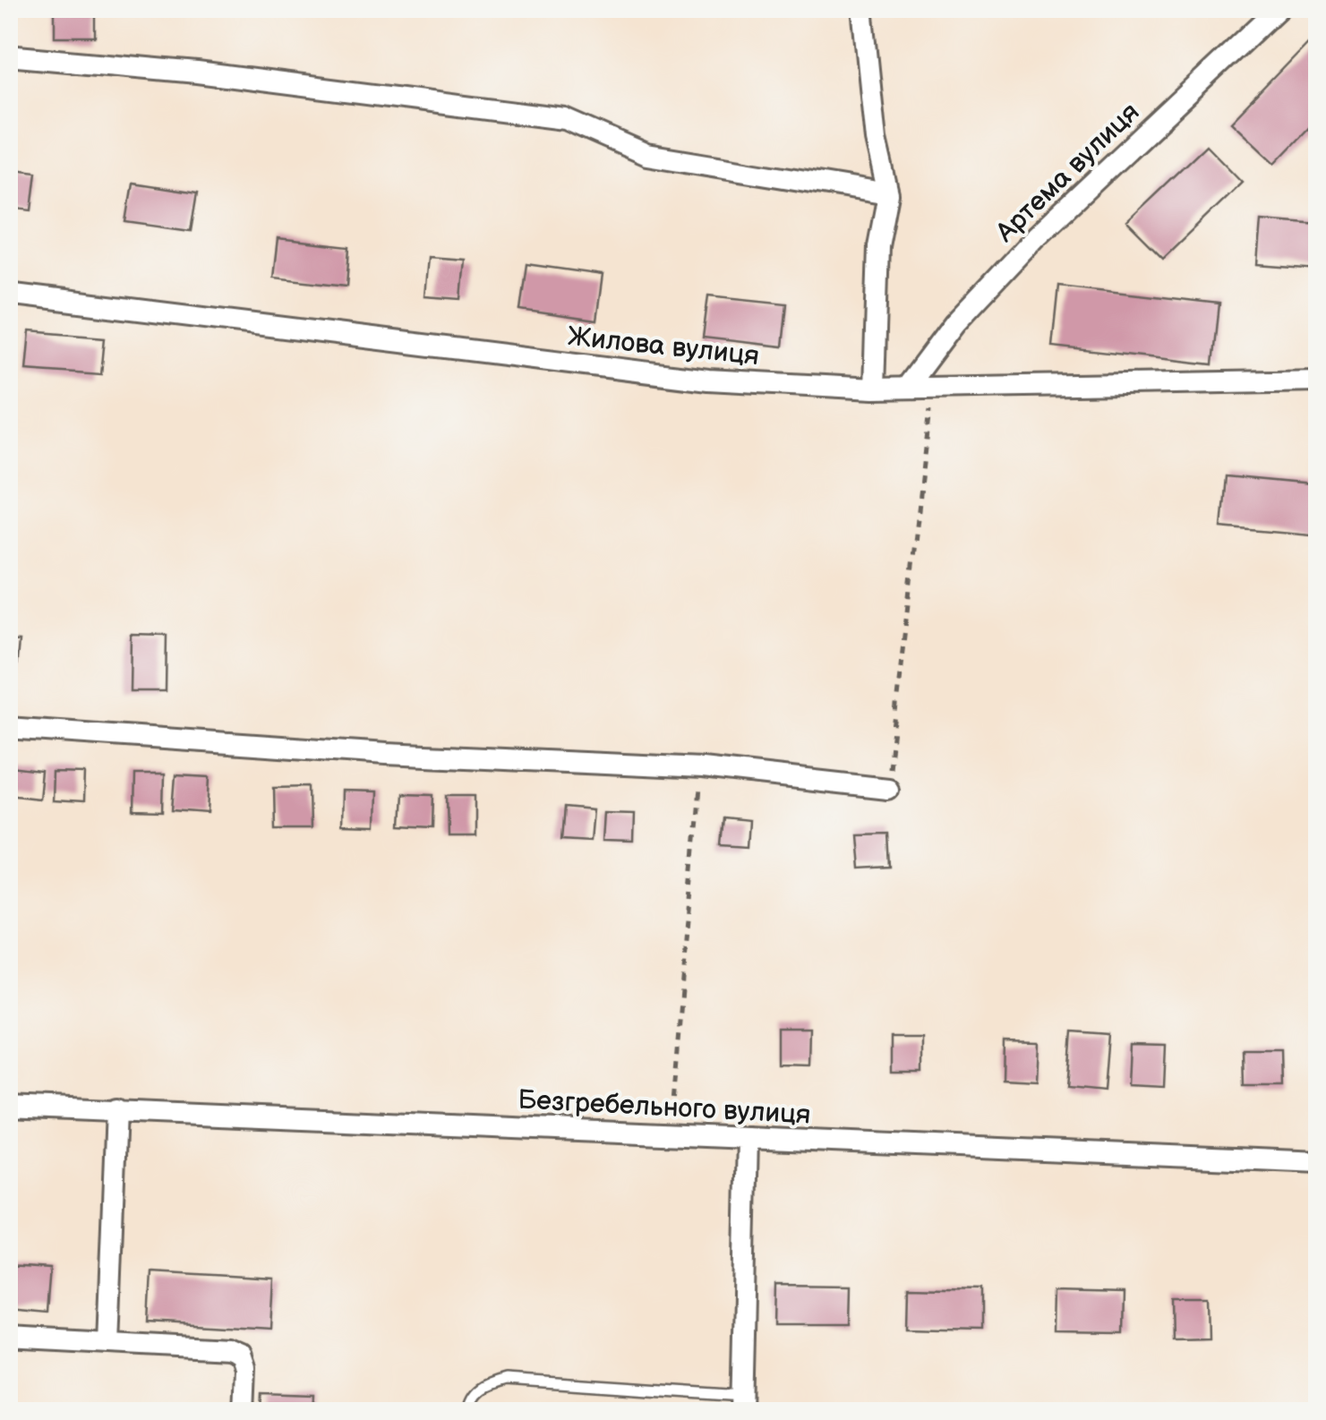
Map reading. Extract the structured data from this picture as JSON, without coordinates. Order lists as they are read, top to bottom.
{
  "streets": {
    "street": ["Артема вулиця", "Жилова вулиця", "Безгребельного вулиця"]
  },
  "crossings": [
    ["Артема вулиця", "Жилова вулиця"]
  ]
}
